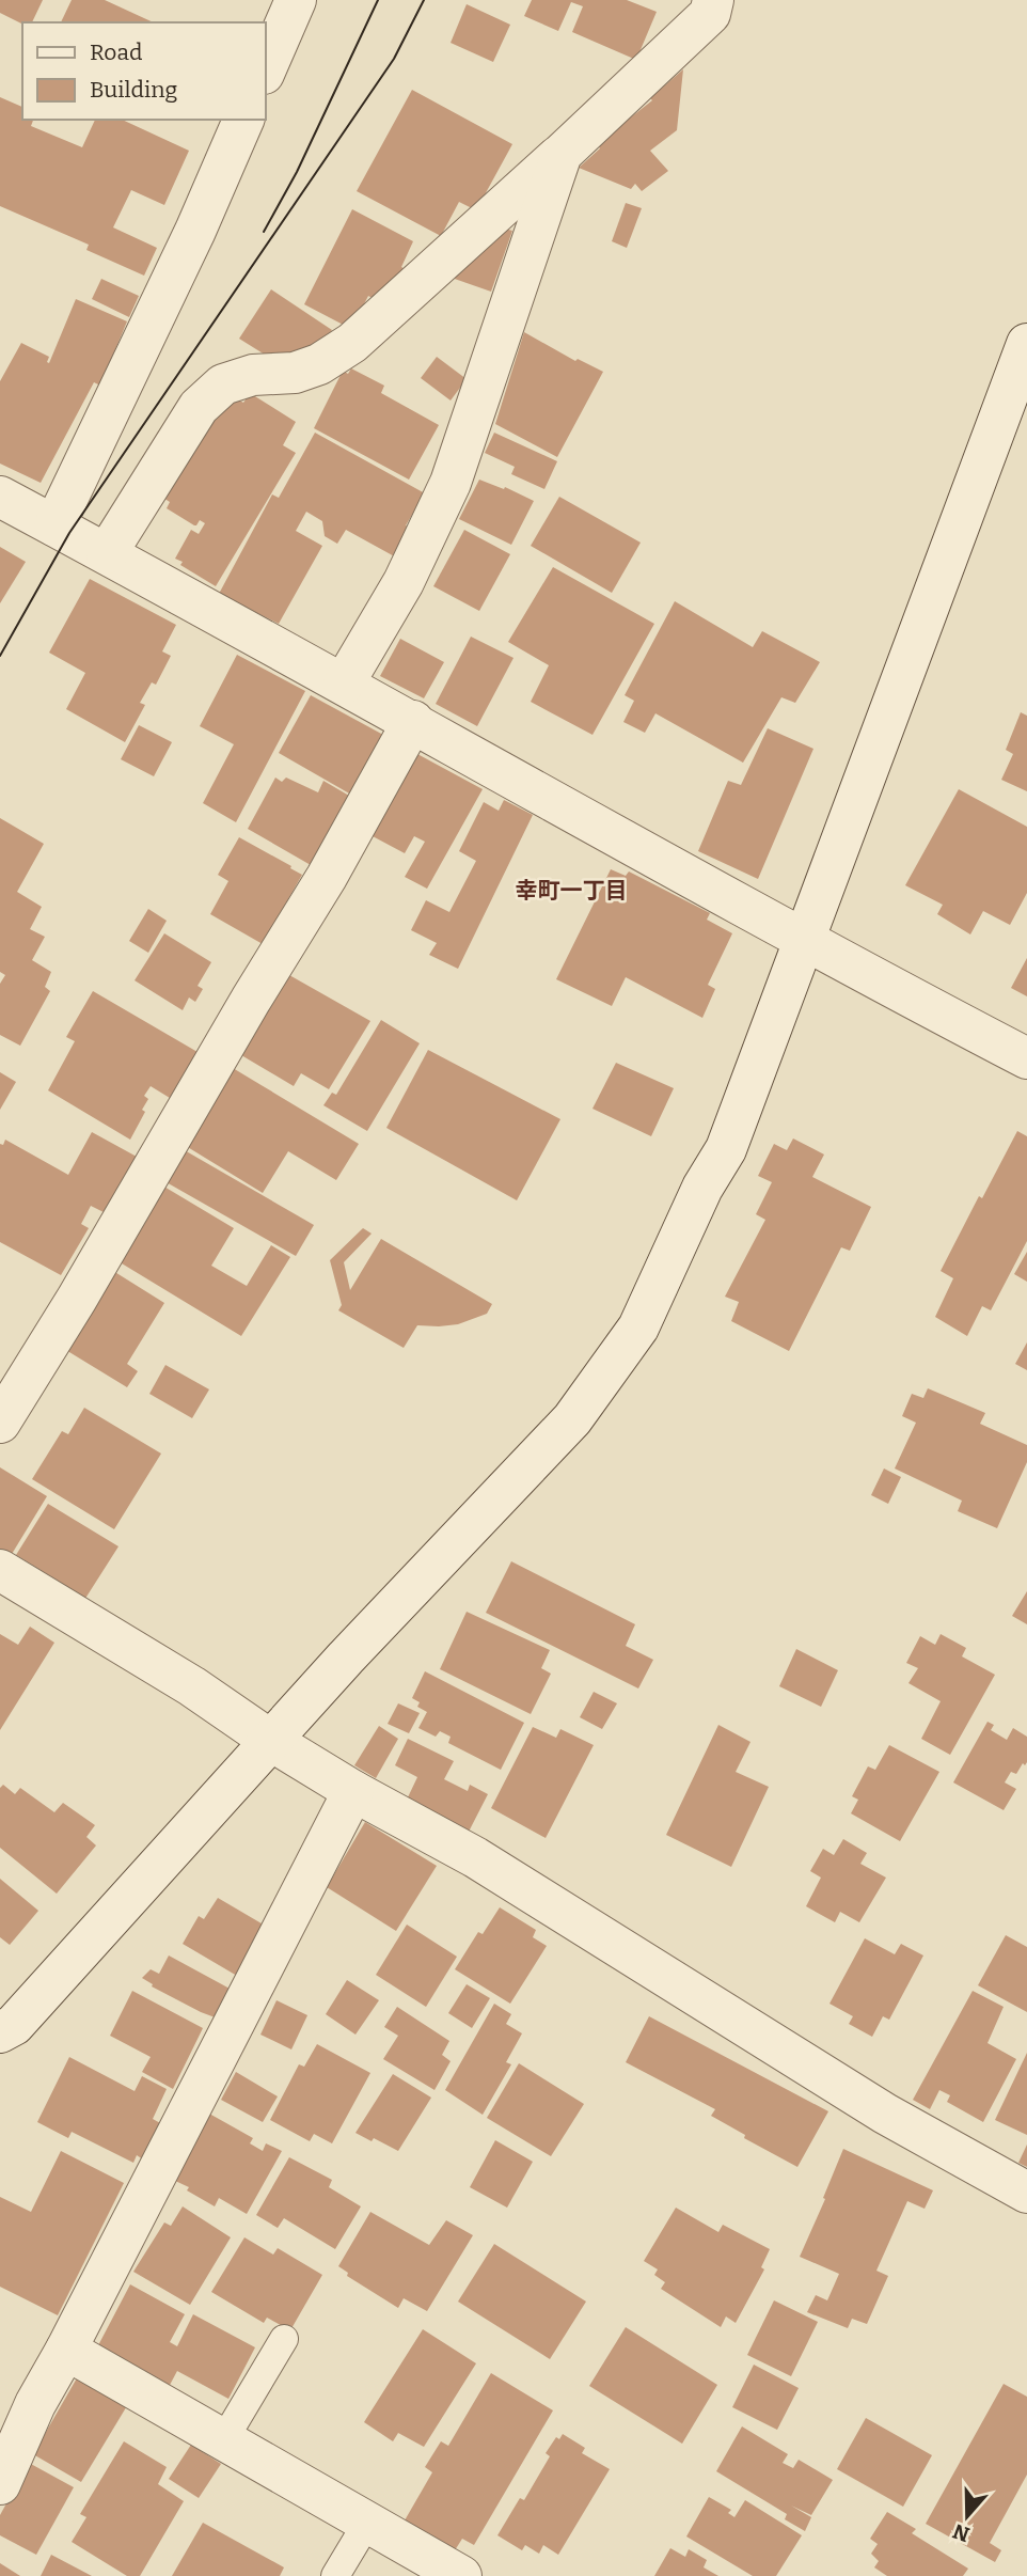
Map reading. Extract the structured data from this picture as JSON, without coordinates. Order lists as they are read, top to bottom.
{
  "districts": ["幸町一丁目"],
  "legend": ["Road", "Building"],
  "north": "bottom"
}
